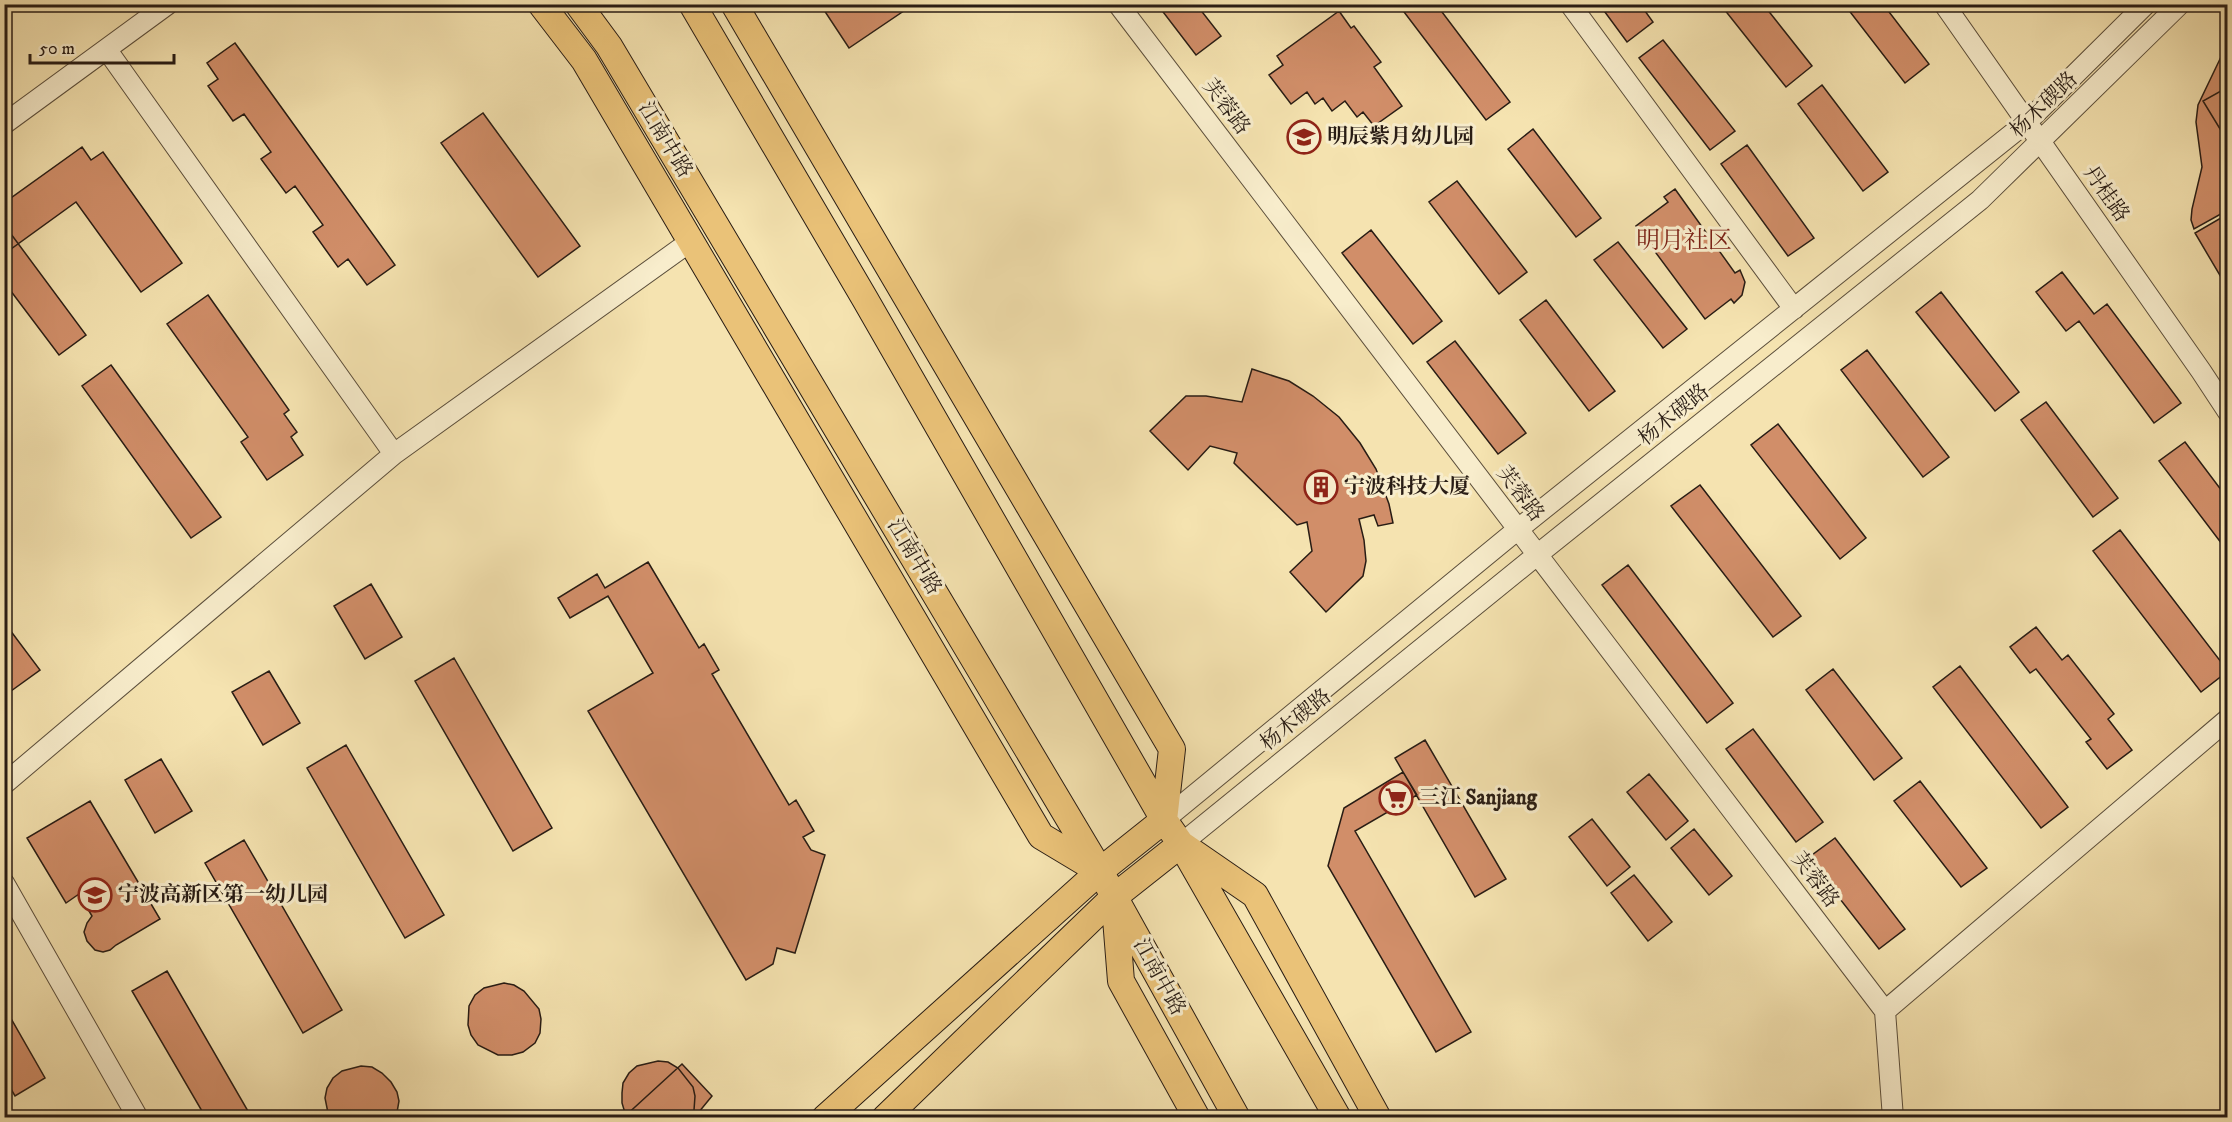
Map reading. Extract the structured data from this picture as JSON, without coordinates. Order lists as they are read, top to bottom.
{
  "streets": {
    "main road": ["江南中路"],
    "street": ["杨木碶路", "芙蓉路", "丹桂路"]
  },
  "crossings": [
    ["杨木碶路", "芙蓉路"],
    ["杨木碶路", "丹桂路"]
  ],
  "districts": ["明月社区"],
  "places": {
    "school or university": ["明辰紫月幼儿园", "宁波高新区第一幼儿园"],
    "building": ["宁波科技大厦"],
    "supermarket": ["三江 Sanjiang"]
  },
  "scale_bar": "50 m"
}
